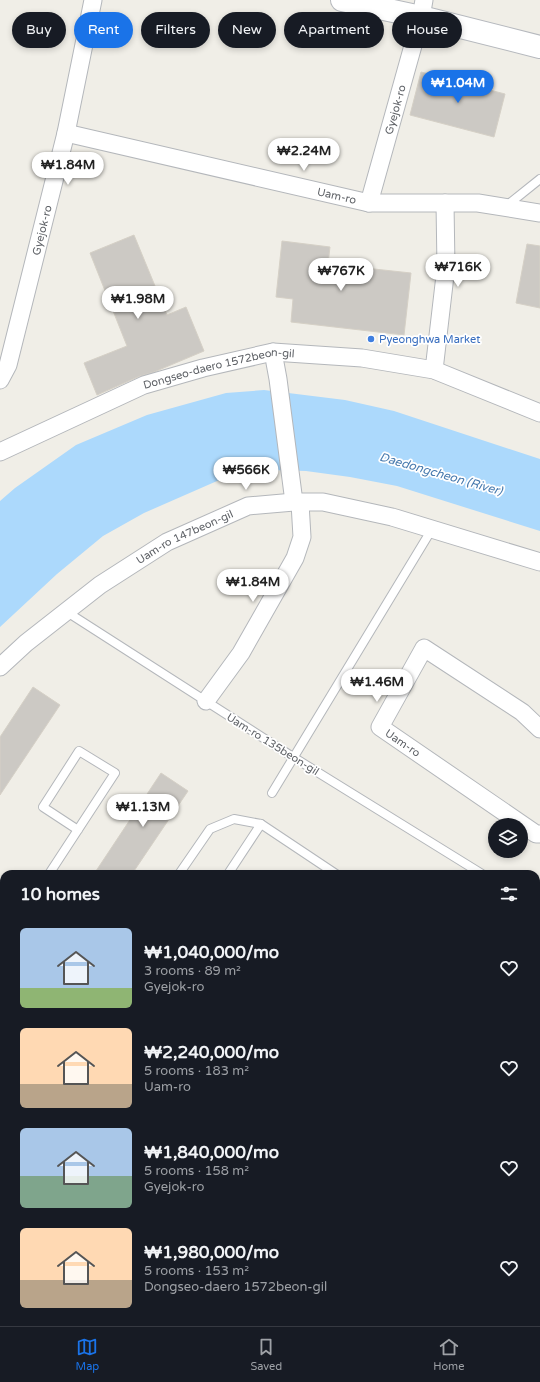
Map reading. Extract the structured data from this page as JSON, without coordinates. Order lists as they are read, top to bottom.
{
  "streets": {
    "street": [
      "Gyejok-ro",
      "Uam-ro",
      "Dongseo-daero 1572beon-gil",
      "Uam-ro 147beon-gil"
    ],
    "lane": ["Uam-ro 135beon-gil"]
  },
  "crossings": [
    ["Gyejok-ro", "Uam-ro"],
    ["Uam-ro 147beon-gil", "Uam-ro 135beon-gil"]
  ],
  "water": ["Daedongcheon (River)"],
  "places": ["Pyeonghwa Market"],
  "page": {
    "chip": [
      "Buy",
      "Rent",
      "Filters",
      "New",
      "Apartment",
      "House"
    ],
    "price": [
      "₩1.04M",
      "₩2.24M",
      "₩1.84M",
      "₩716K",
      "₩767K",
      "₩1.98M",
      "₩566K",
      "₩1.84M",
      "₩1.46M",
      "₩1.13M"
    ],
    "heading": "10 homes",
    "list": [
      {
        "name": "₩1,040,000/mo",
        "note": "3 rooms · 89 m² · Gyejok-ro"
      },
      {
        "name": "₩2,240,000/mo",
        "note": "5 rooms · 183 m² · Uam-ro"
      },
      {
        "name": "₩1,840,000/mo",
        "note": "5 rooms · 158 m² · Gyejok-ro"
      },
      {
        "name": "₩1,980,000/mo",
        "note": "5 rooms · 153 m² · Dongseo-daero 1572beon-gil"
      }
    ],
    "tabs": ["Map", "Saved", "Home"]
  }
}
